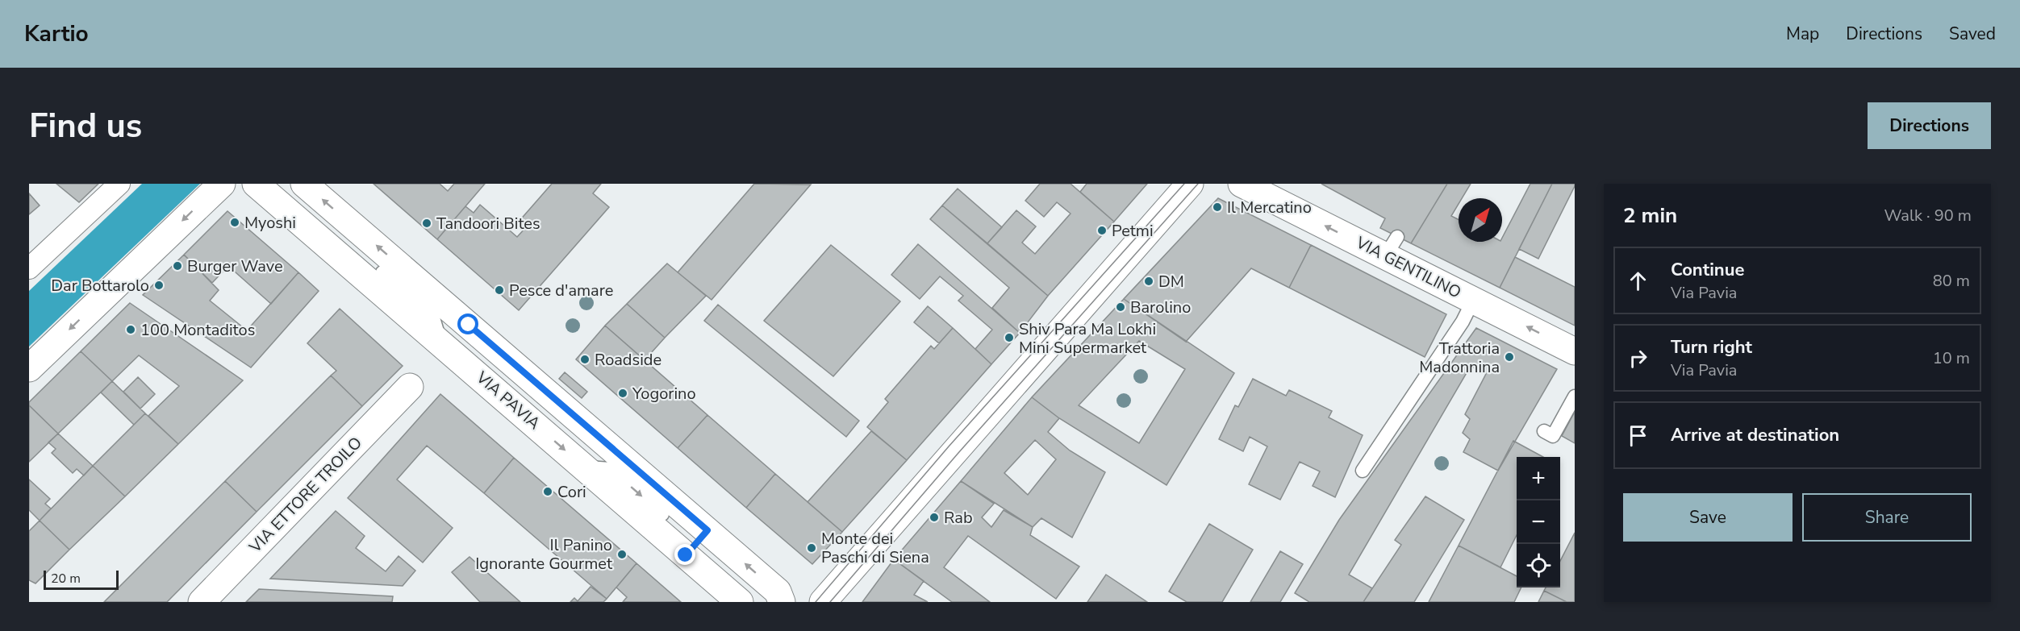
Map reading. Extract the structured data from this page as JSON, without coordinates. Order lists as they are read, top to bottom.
{
  "streets": {
    "street": ["VIA GENTILINO", "VIA PAVIA", "VIA ETTORE TROILO"]
  },
  "one_way": ["VIA GENTILINO"],
  "places": [
    "Il Mercatino",
    "Myoshi",
    "Tandoori Bites",
    "Petmi",
    "Burger Wave",
    "DM",
    "Dar Bottarolo",
    "Pesce d'amare",
    "Barolino",
    "100 Montaditos",
    "Shiv Para Ma Lokhi Mini Supermarket",
    "Trattoria Madonnina",
    "Roadside",
    "Yogorino",
    "Cori",
    "Rab",
    "Monte dei Paschi di Siena",
    "Il Panino Ignorante Gourmet"
  ],
  "scale_bar": "20 m",
  "north": "top right",
  "page": {
    "header": "Kartio",
    "nav": ["Map", "Directions", "Saved"],
    "buttons": [
      "Directions",
      ["Save", "Share"]
    ],
    "title": "Find us",
    "heading": ["2 min", "Walk · 90 m"],
    "list": [
      ["Continue", "Via Pavia", "80 m"],
      ["Turn right", "Via Pavia", "10 m"],
      "Arrive at destination"
    ],
    "map_buttons": ["+", "−"],
    "scale": "20 m"
  }
}
